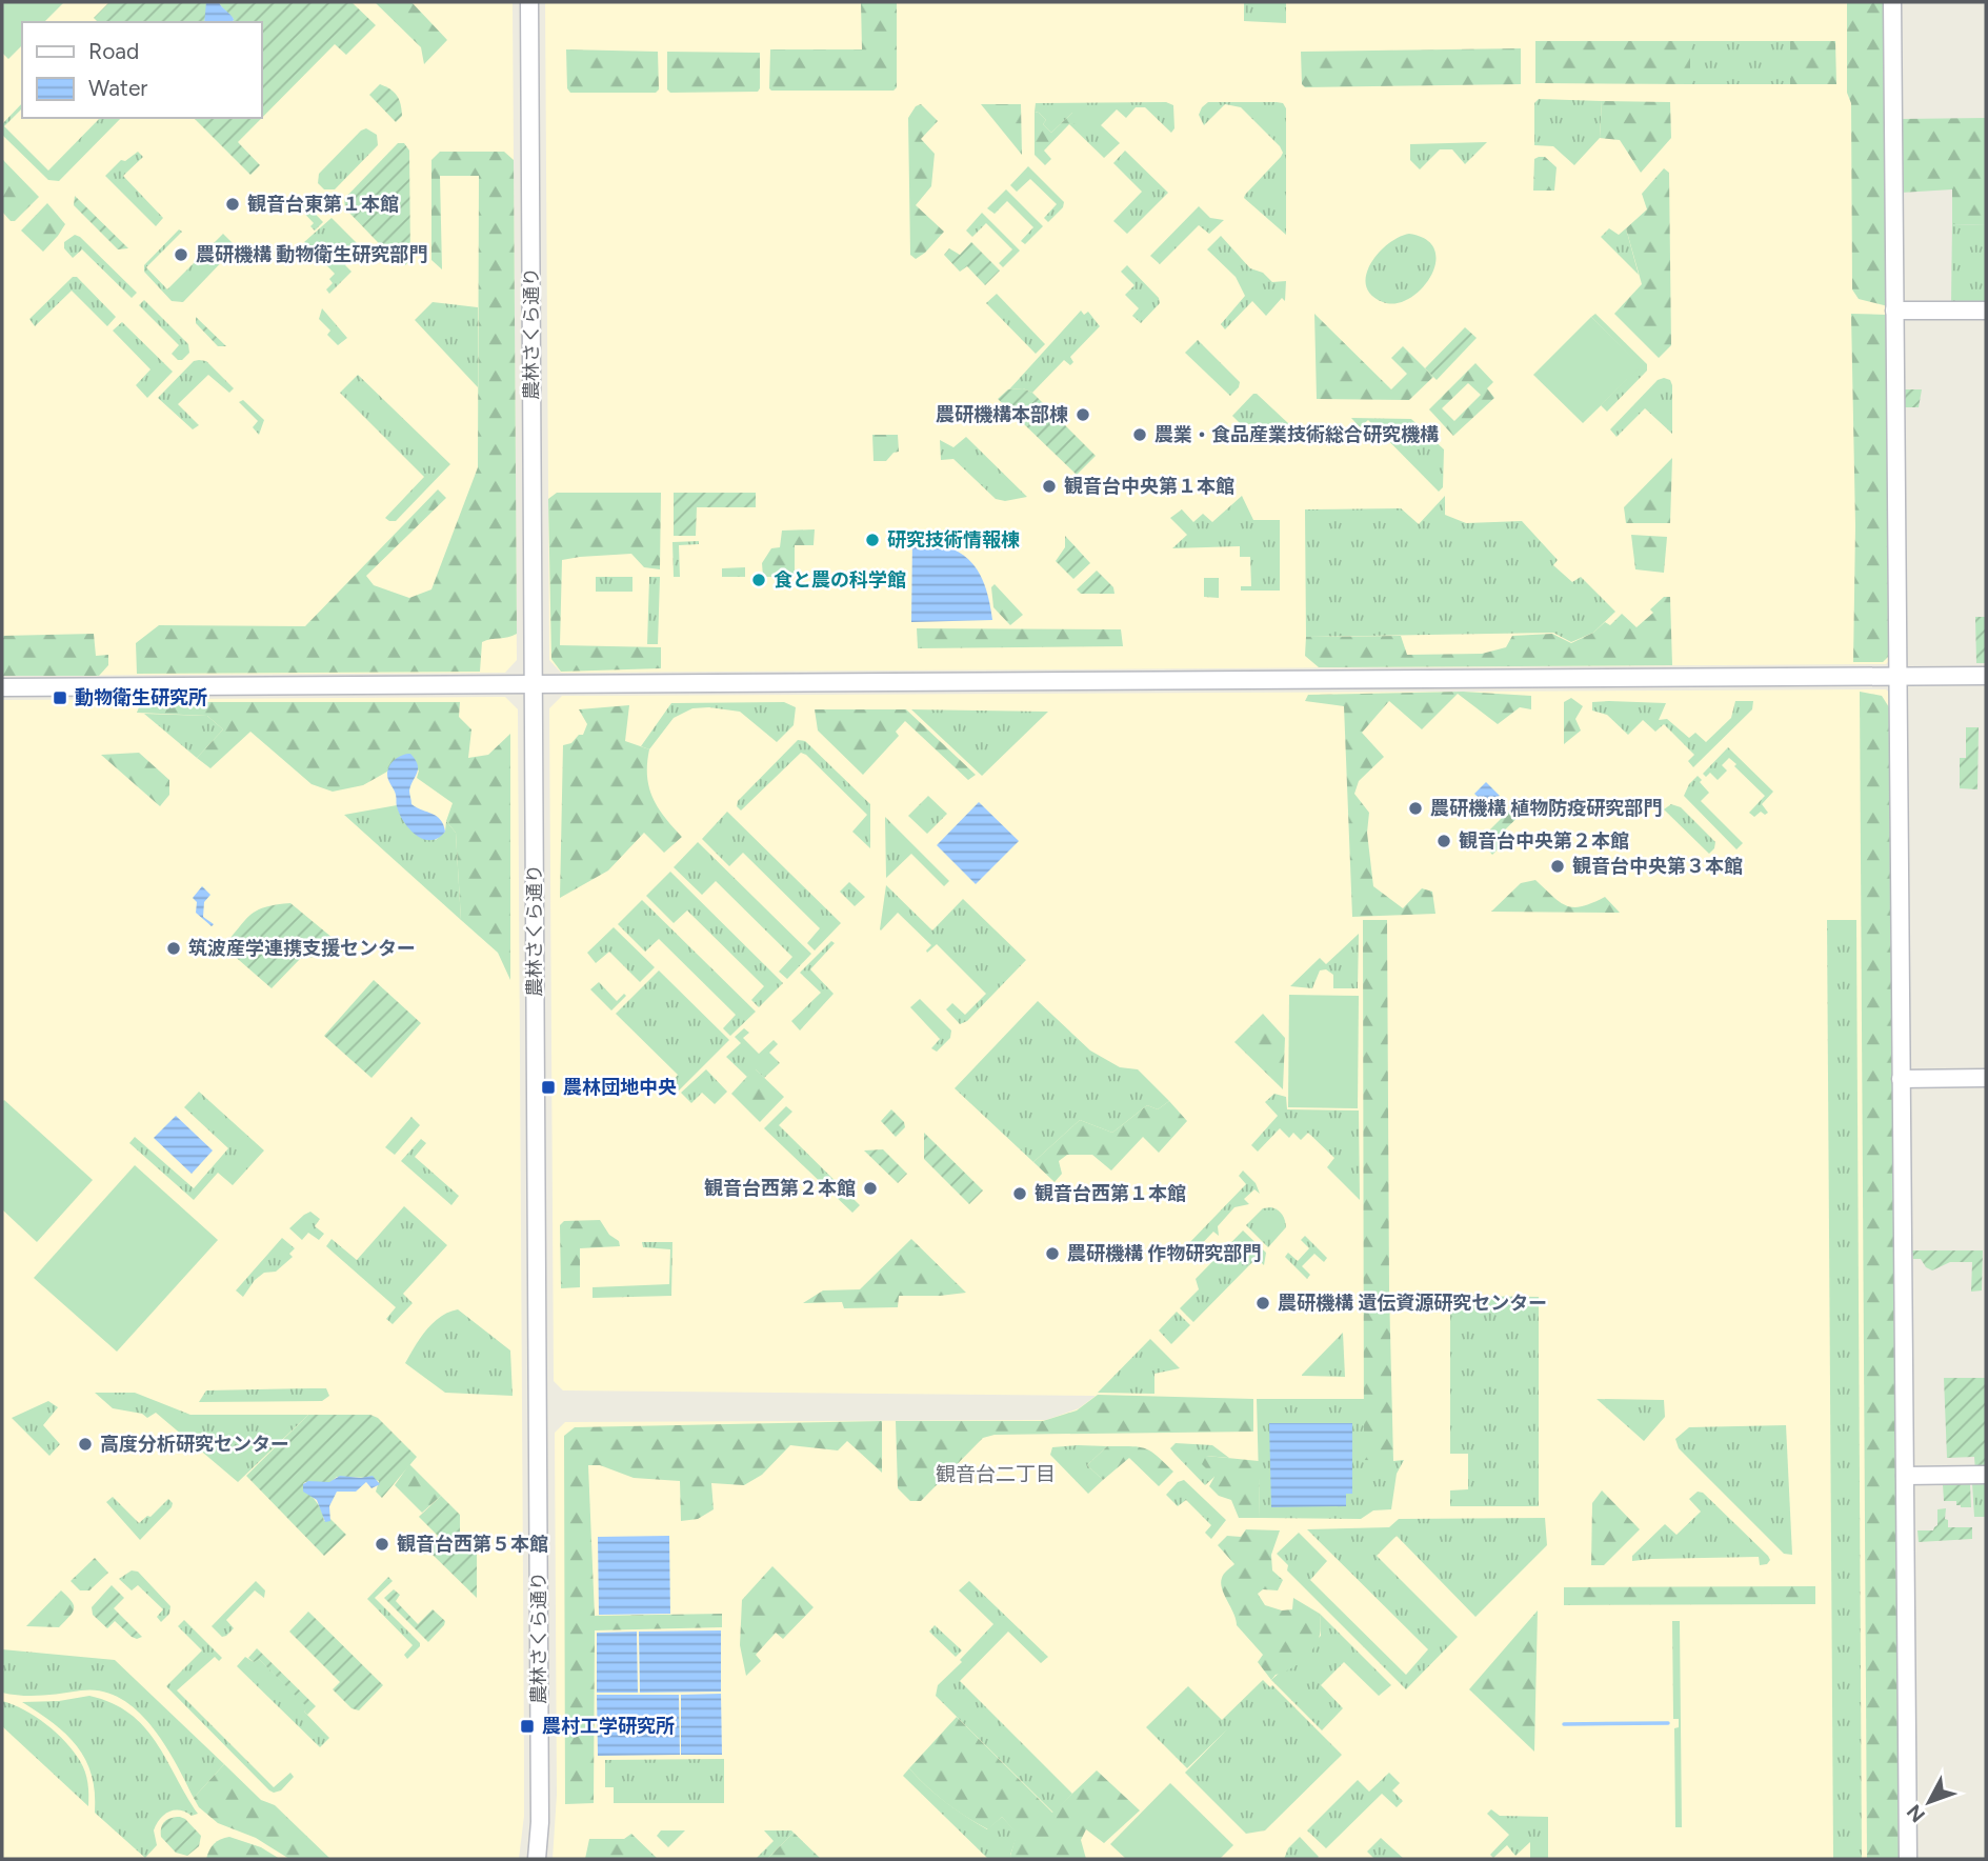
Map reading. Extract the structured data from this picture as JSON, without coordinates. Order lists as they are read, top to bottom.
{
  "streets": {
    "street": ["農林さくら通り"]
  },
  "districts": ["観音台二丁目"],
  "places": {
    "other": [
      "観音台東第１本館",
      "農研機構 動物衛生研究部門",
      "農研機構本部棟",
      "農業・食品産業技術総合研究機構",
      "観音台中央第１本館",
      "研究技術情報棟",
      "食と農の科学館",
      "農研機構 植物防疫研究部門",
      "観音台中央第２本館",
      "観音台中央第３本館",
      "筑波産学連携支援センター",
      "観音台西第２本館",
      "観音台西第１本館",
      "農研機構 作物研究部門",
      "農研機構 遺伝資源研究センター",
      "高度分析研究センター",
      "観音台西第５本館"
    ],
    "transit": ["動物衛生研究所", "農林団地中央", "農村工学研究所"]
  },
  "legend": ["Road", "Water"],
  "north": "bottom left"
}
